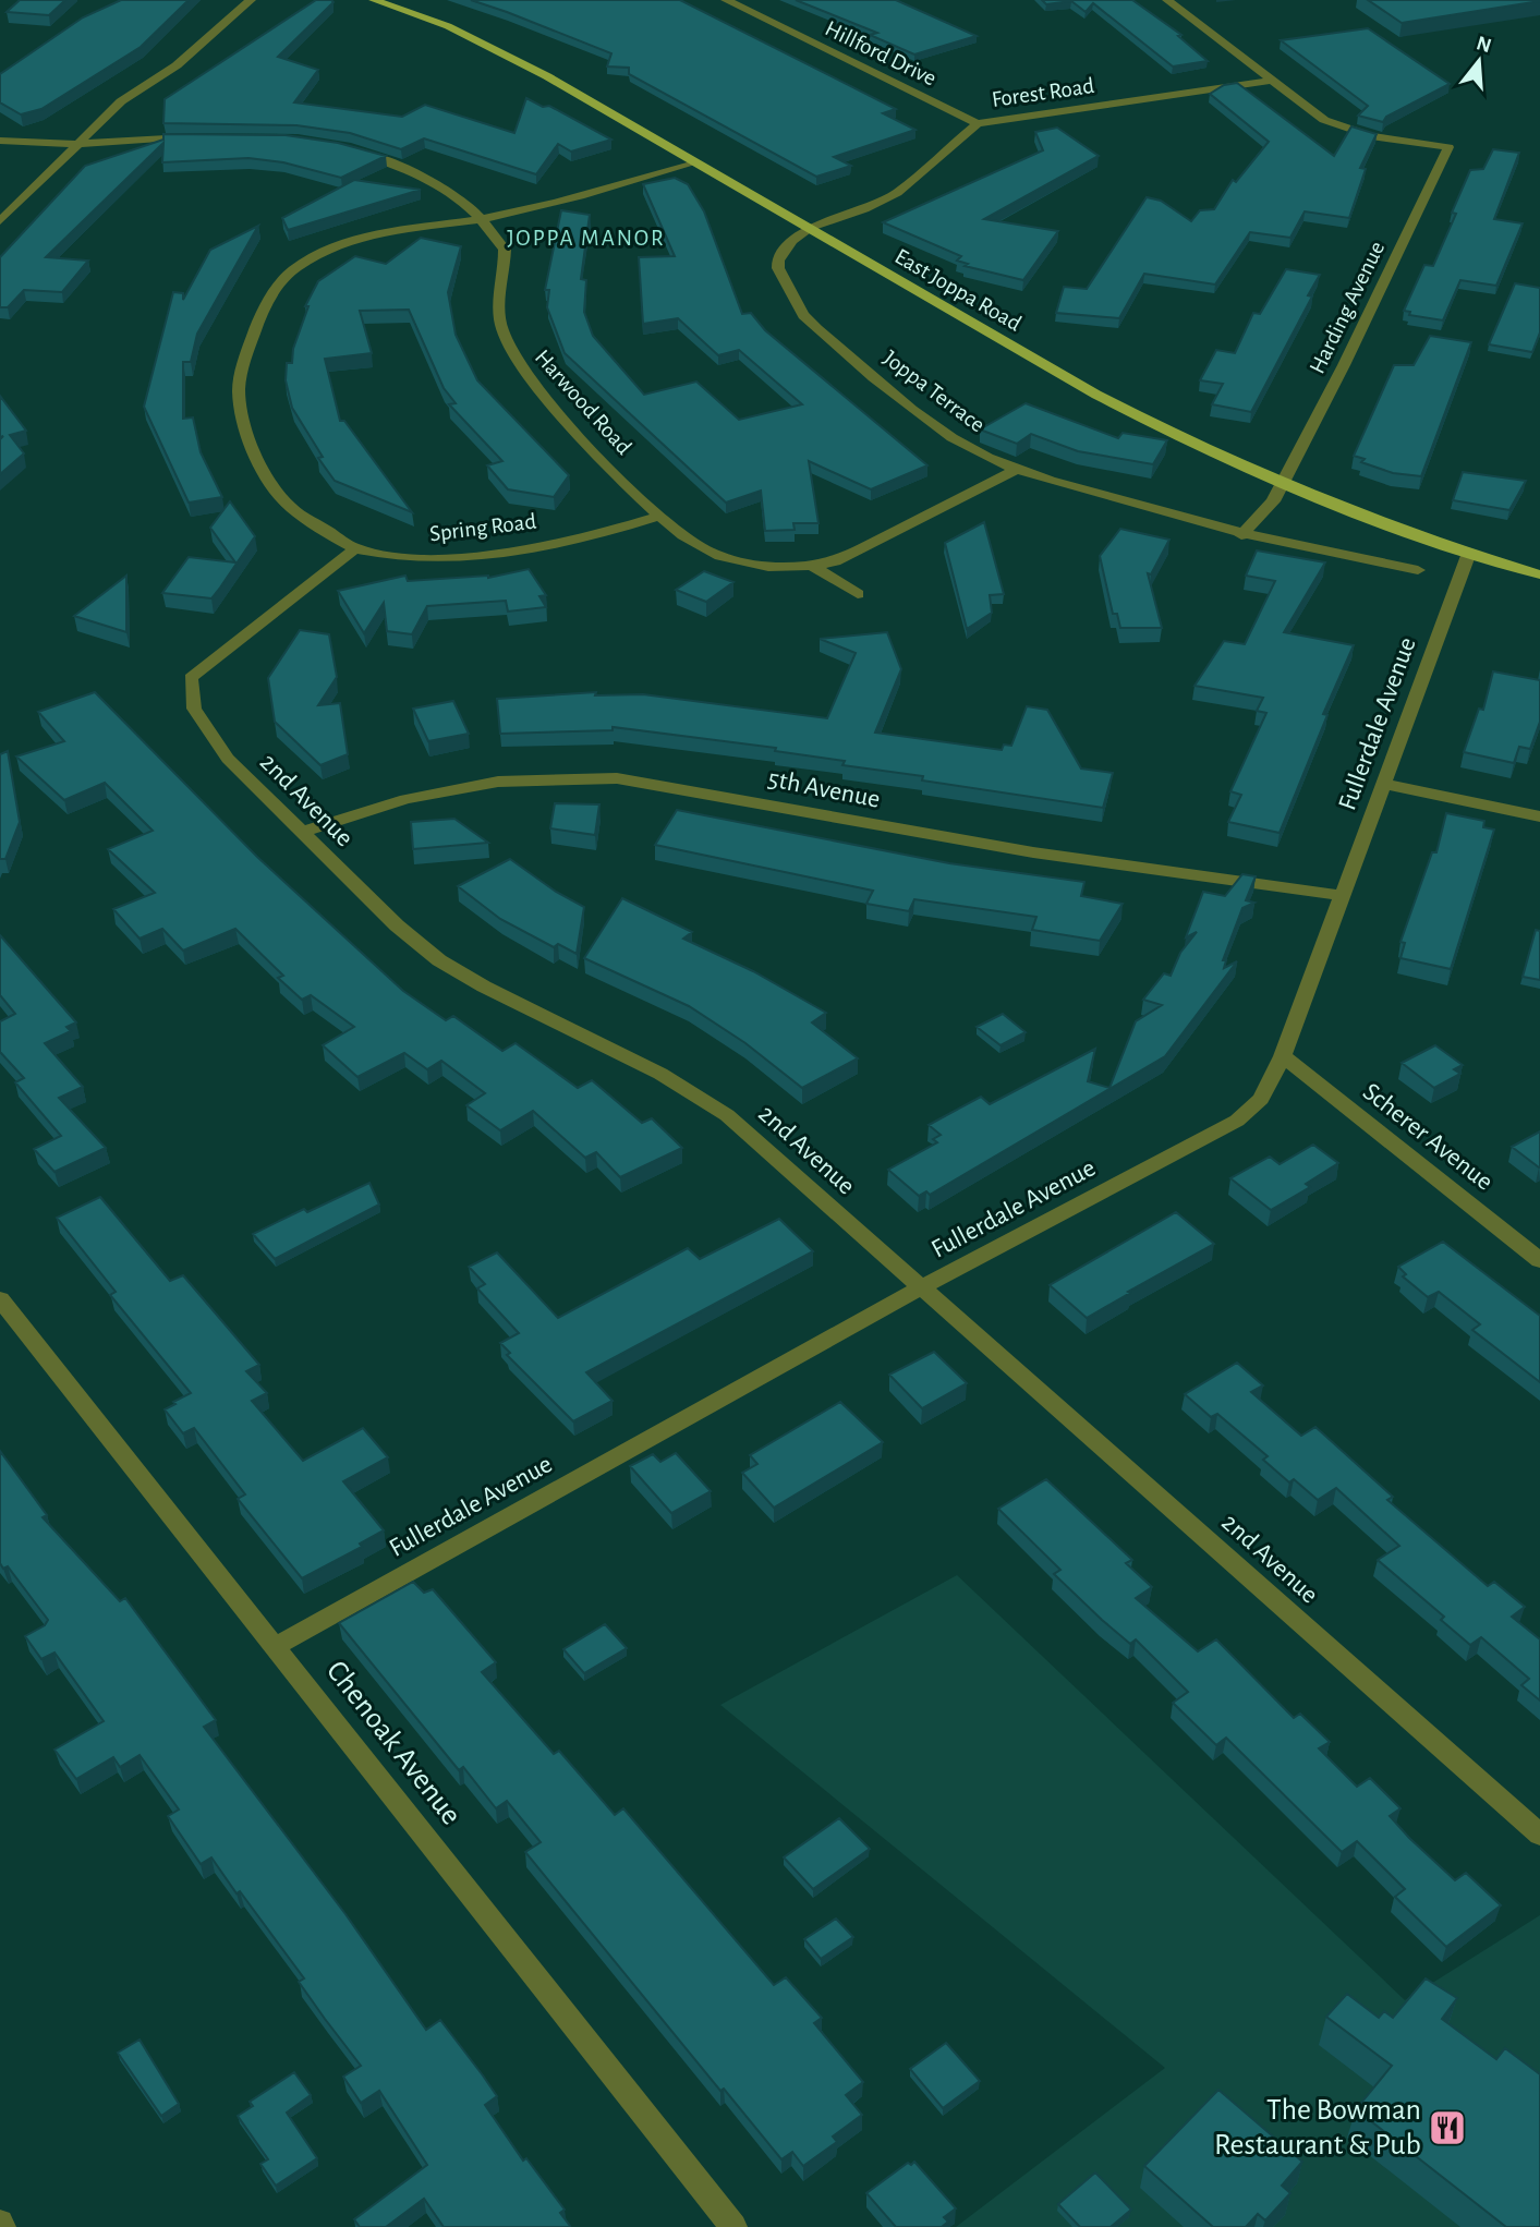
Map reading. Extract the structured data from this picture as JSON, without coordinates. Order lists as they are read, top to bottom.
{
  "streets": {
    "main road": ["East Joppa Road"],
    "street": [
      "Hillford Drive",
      "Forest Road",
      "Harding Avenue",
      "Joppa Terrace",
      "Harwood Road",
      "Spring Road",
      "Fullerdale Avenue",
      "5th Avenue",
      "2nd Avenue",
      "Scherer Avenue",
      "Chenoak Avenue"
    ]
  },
  "crossings": [
    ["Hillford Drive", "Forest Road"],
    ["Forest Road", "East Joppa Road"],
    ["Forest Road", "Harding Avenue"],
    ["Forest Road", "Joppa Terrace"],
    ["East Joppa Road", "Harding Avenue"],
    ["East Joppa Road", "Joppa Terrace"],
    ["East Joppa Road", "Spring Road"],
    ["East Joppa Road", "Fullerdale Avenue"],
    ["Harwood Road", "Spring Road"],
    ["Spring Road", "2nd Avenue"],
    ["Fullerdale Avenue", "5th Avenue"],
    ["Fullerdale Avenue", "2nd Avenue"],
    ["Fullerdale Avenue", "Scherer Avenue"],
    ["Fullerdale Avenue", "Chenoak Avenue"],
    ["5th Avenue", "2nd Avenue"]
  ],
  "districts": ["JOPPA MANOR"],
  "places": {
    "restaurant": ["The Bowman Restaurant & Pub"]
  },
  "north": "top"
}
